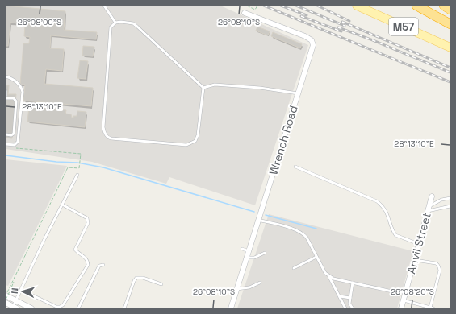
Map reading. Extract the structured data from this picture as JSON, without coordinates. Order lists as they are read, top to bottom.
{
  "streets": {
    "main road": ["M57"],
    "street": ["Wrench Road", "Anvil Street"]
  },
  "north": "left",
  "coordinates": [
    "26°08'00\"S",
    "26°08'10\"S",
    "28°13'10\"E",
    "26°08'20\"S"
  ]
}
